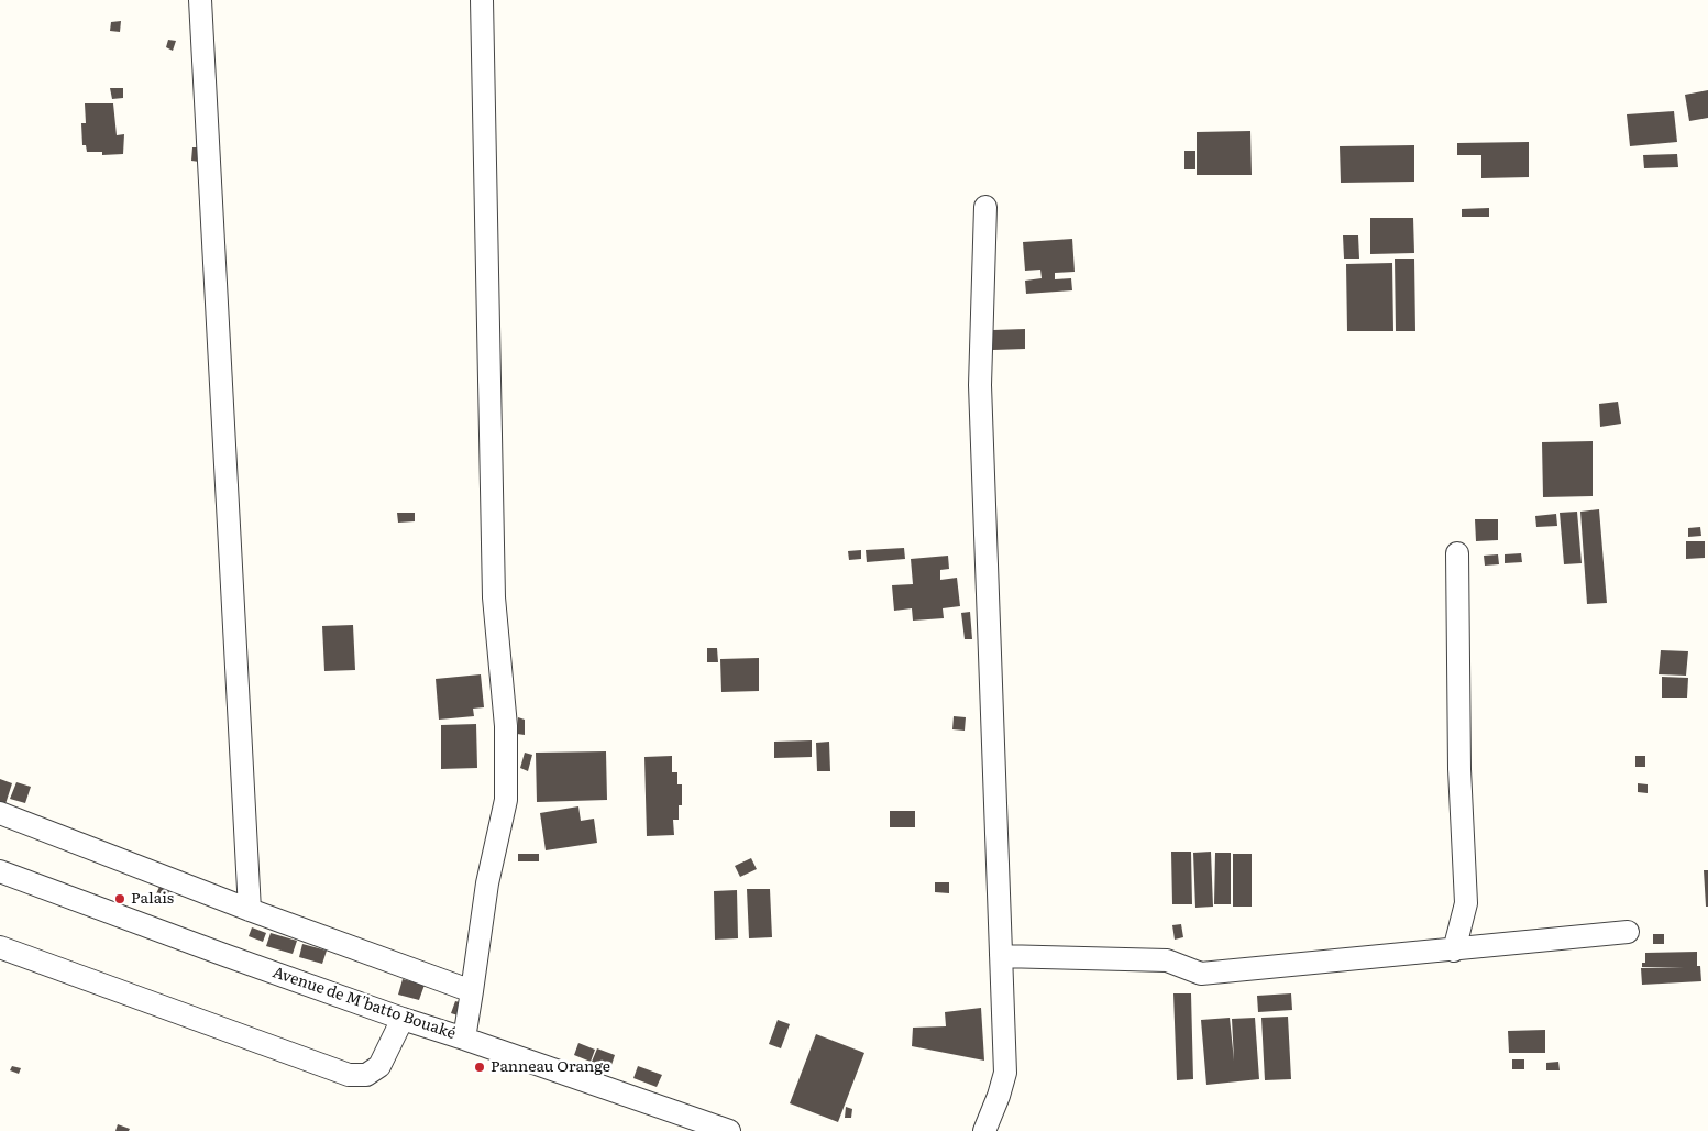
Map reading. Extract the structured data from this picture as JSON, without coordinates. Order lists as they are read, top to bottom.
{
  "streets": {
    "street": ["Avenue de M'batto Bouaké"]
  },
  "places": ["Palais", "Panneau Orange"]
}
